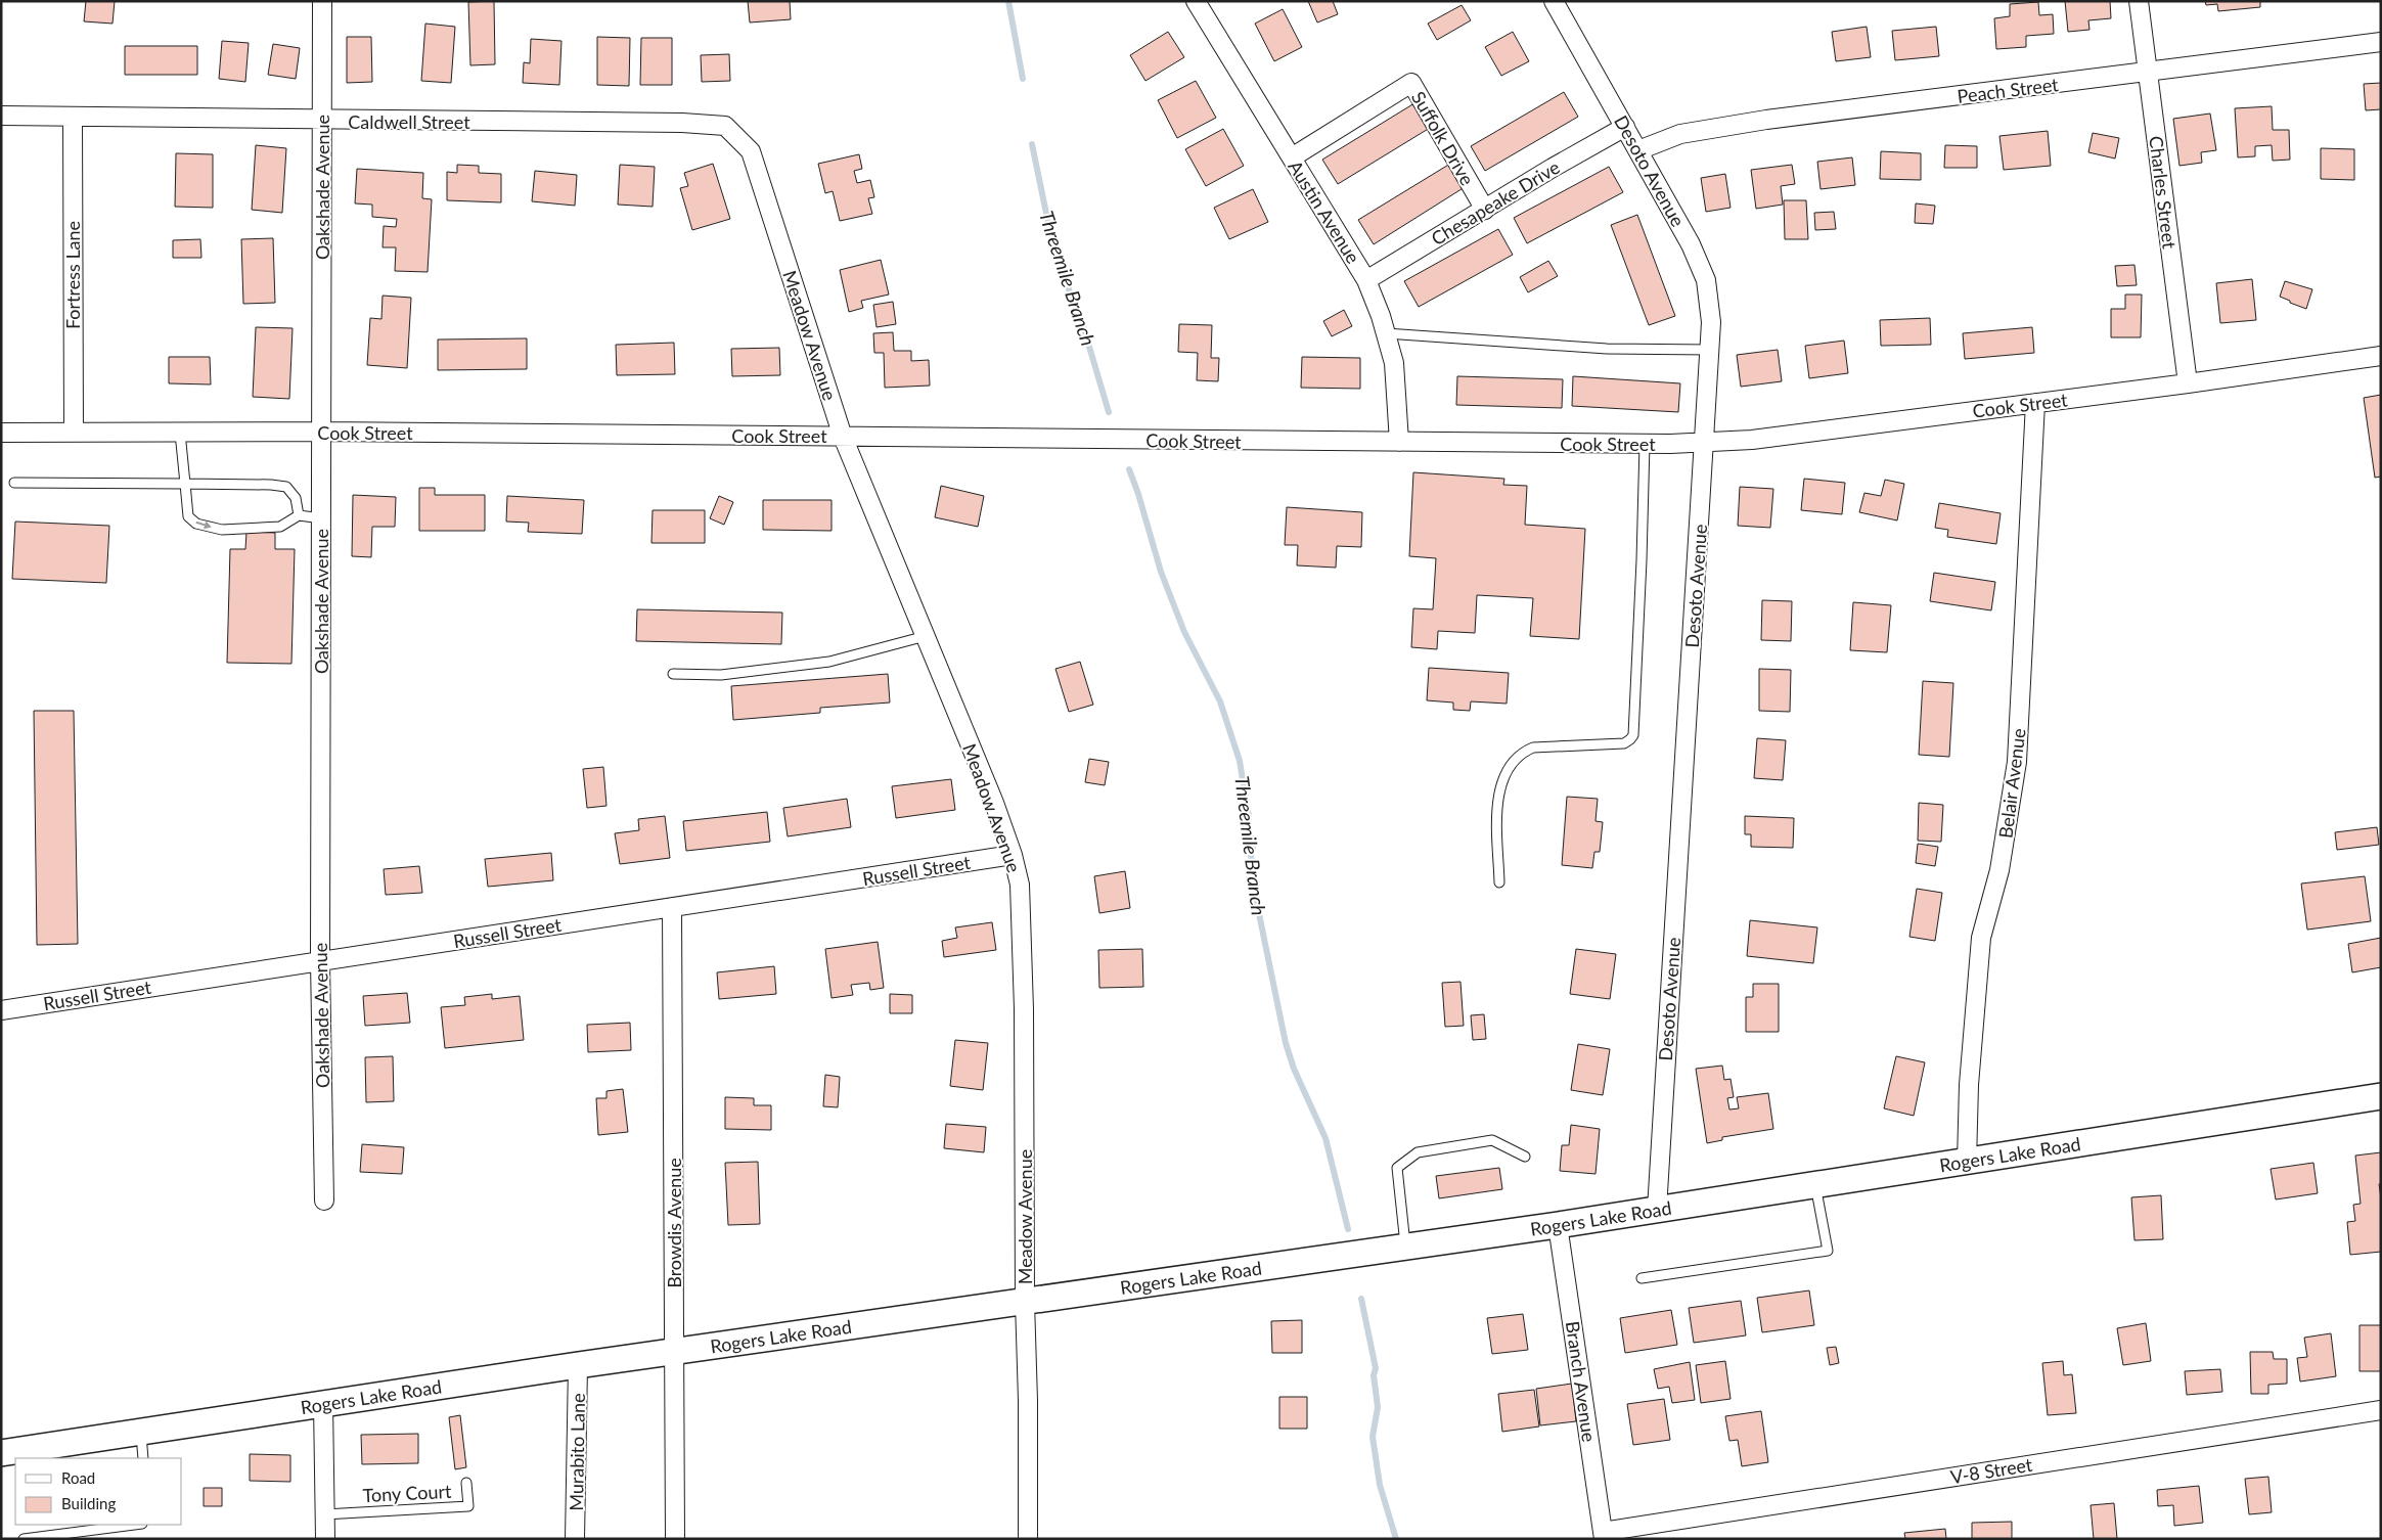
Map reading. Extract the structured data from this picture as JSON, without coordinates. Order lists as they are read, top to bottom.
{
  "streets": {
    "main road": ["Rogers Lake Road"],
    "street": [
      "Peach Street",
      "Caldwell Street",
      "Suffolk Drive",
      "Desoto Avenue",
      "Oakshade Avenue",
      "Charles Street",
      "Chesapeake Drive",
      "Austin Avenue",
      "Fortress Lane",
      "Meadow Avenue",
      "Cook Street",
      "Belair Avenue",
      "Russell Street",
      "Browdis Avenue",
      "Branch Avenue",
      "Murabito Lane",
      "V-8 Street"
    ],
    "lane": ["Tony Court"]
  },
  "crossings": [
    ["Peach Street", "Desoto Avenue"],
    ["Peach Street", "Charles Street"],
    ["Caldwell Street", "Oakshade Avenue"],
    ["Caldwell Street", "Fortress Lane"],
    ["Caldwell Street", "Meadow Avenue"],
    ["Suffolk Drive", "Chesapeake Drive"],
    ["Suffolk Drive", "Austin Avenue"],
    ["Desoto Avenue", "Chesapeake Drive"],
    ["Desoto Avenue", "Cook Street"],
    ["Desoto Avenue", "Rogers Lake Road"],
    ["Oakshade Avenue", "Cook Street"],
    ["Oakshade Avenue", "Russell Street"],
    ["Charles Street", "Cook Street"],
    ["Chesapeake Drive", "Austin Avenue"],
    ["Austin Avenue", "Cook Street"],
    ["Fortress Lane", "Cook Street"],
    ["Meadow Avenue", "Cook Street"],
    ["Meadow Avenue", "Russell Street"],
    ["Meadow Avenue", "Rogers Lake Road"],
    ["Cook Street", "Belair Avenue"],
    ["Belair Avenue", "Rogers Lake Road"],
    ["Russell Street", "Browdis Avenue"],
    ["Rogers Lake Road", "Browdis Avenue"],
    ["Rogers Lake Road", "Branch Avenue"],
    ["Rogers Lake Road", "Murabito Lane"],
    ["Branch Avenue", "V-8 Street"]
  ],
  "water": ["Threemile Branch"],
  "legend": ["Road", "Building"]
}
